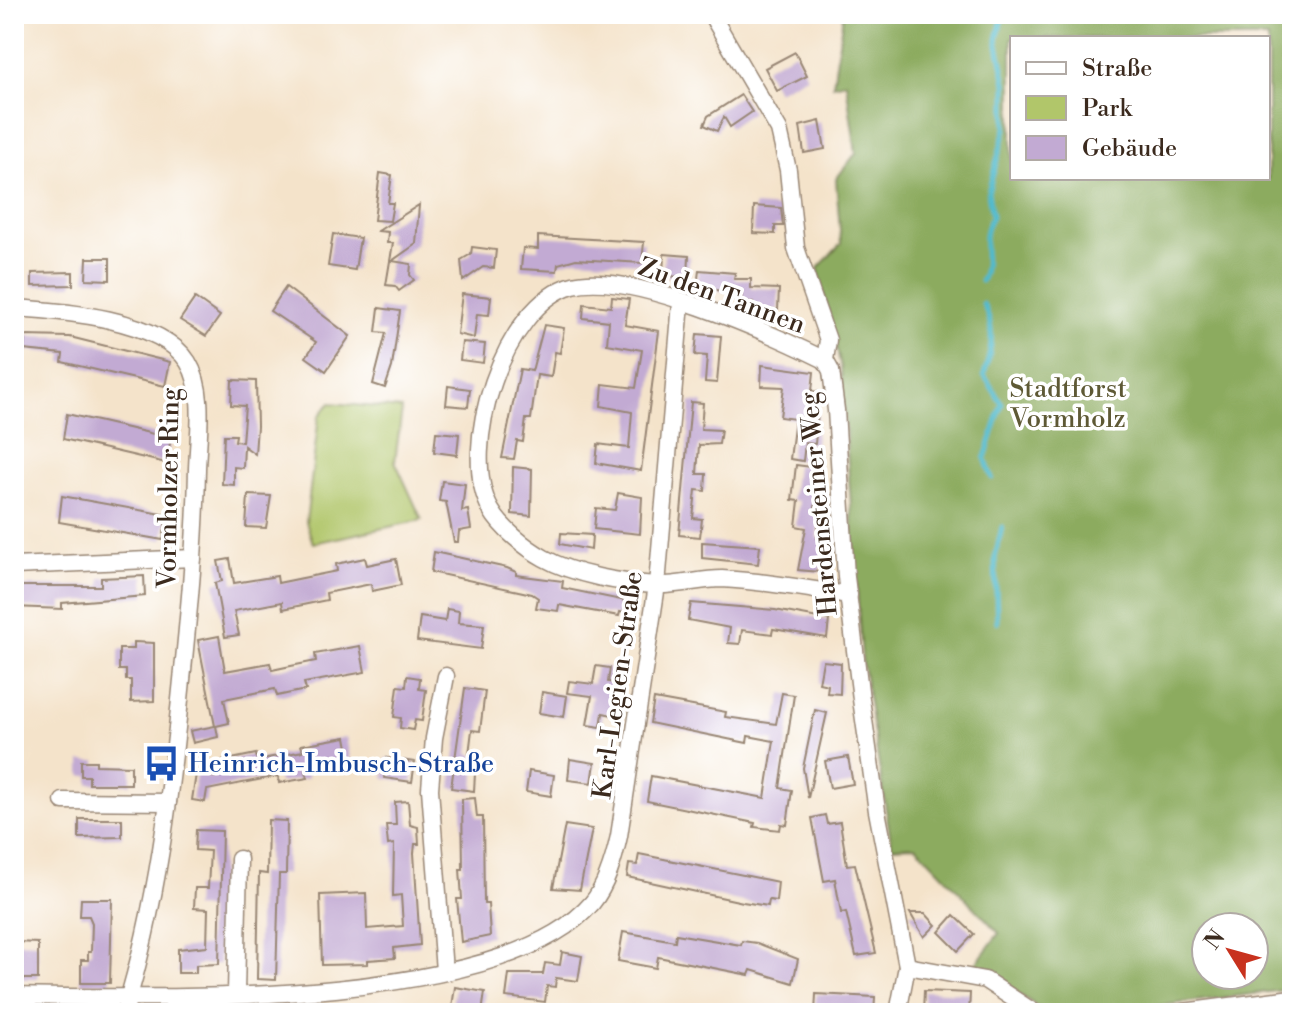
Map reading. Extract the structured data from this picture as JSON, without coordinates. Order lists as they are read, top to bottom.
{
  "streets": {
    "street": [
      "Zu den Tannen",
      "Vormholzer Ring",
      "Hardensteiner Weg",
      "Karl-Legien-Straße"
    ]
  },
  "crossings": [
    ["Zu den Tannen", "Hardensteiner Weg"],
    ["Zu den Tannen", "Karl-Legien-Straße"],
    ["Vormholzer Ring", "Karl-Legien-Straße"]
  ],
  "parks": ["Stadtforst Vormholz"],
  "places": {
    "bus stop": ["Heinrich-Imbusch-Straße"]
  },
  "legend": ["Straße", "Park", "Gebäude"],
  "north": "top left"
}
